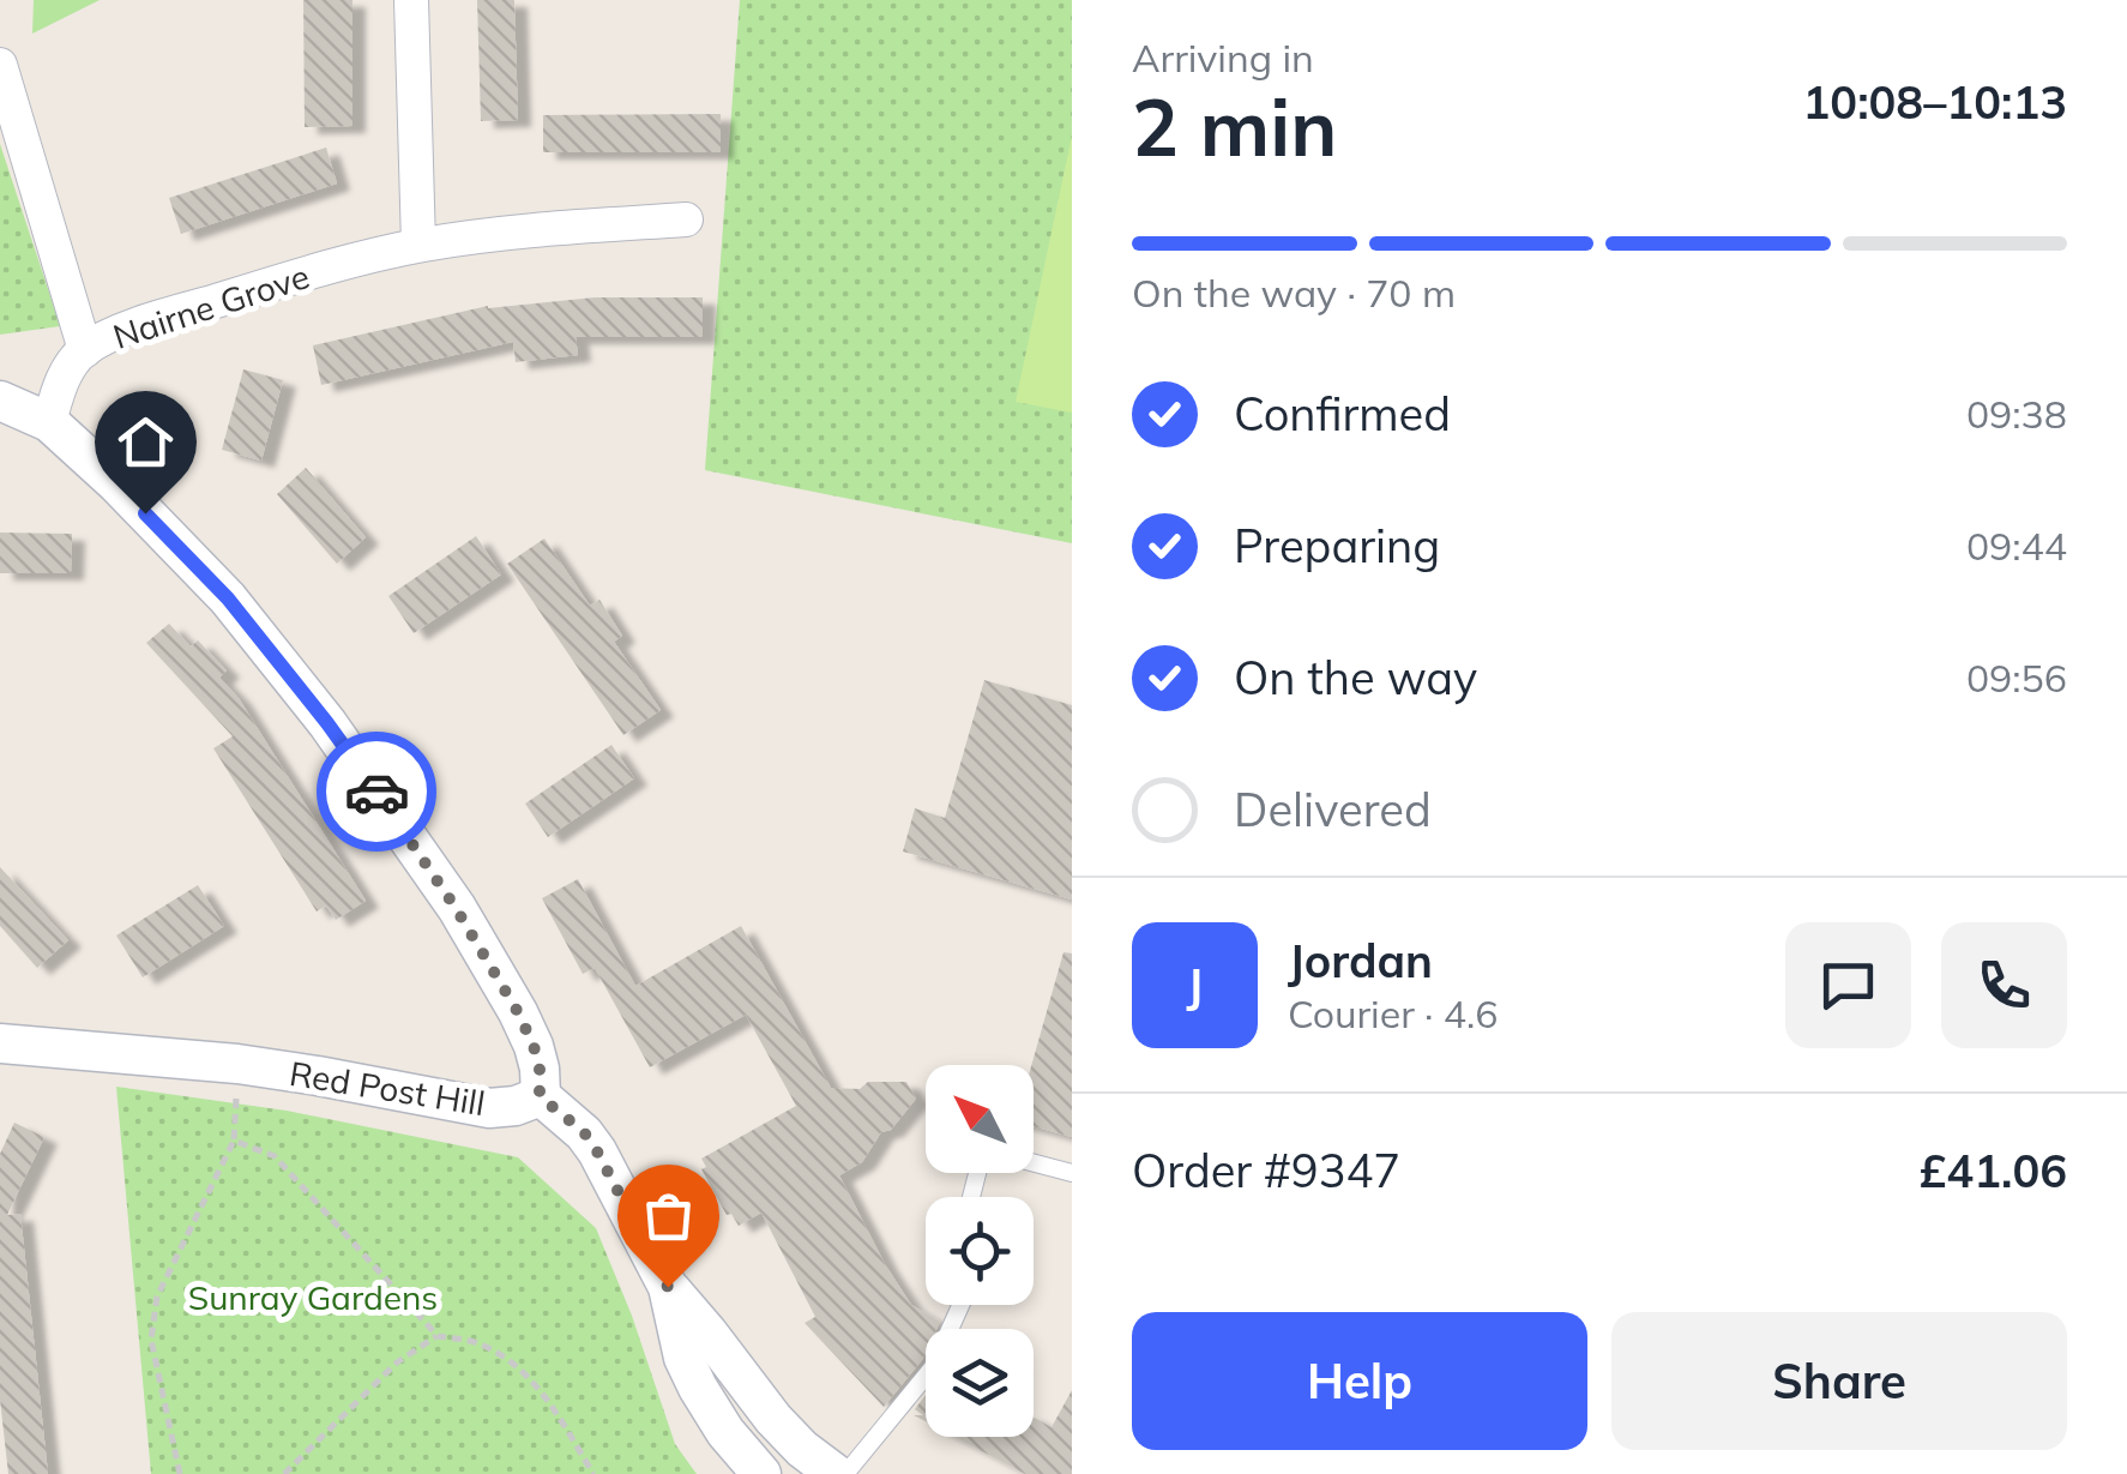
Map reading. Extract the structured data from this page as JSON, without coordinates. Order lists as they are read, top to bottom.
{
  "streets": {
    "street": ["Nairne Grove", "Red Post Hill"]
  },
  "parks": ["Sunray Gardens"],
  "north": "top left",
  "page": {
    "heading": ["2 min", "Arriving in", "10:08–10:13"],
    "panel": [
      "Jordan",
      "Courier · 4.6",
      "Order #9347",
      "£41.06"
    ],
    "bar": "On the way · 70 m",
    "list": [
      ["Confirmed", "09:38"],
      ["Preparing", "09:44"],
      ["On the way", "09:56"],
      "Delivered"
    ],
    "round": "J",
    "buttons": ["Help", "Share"]
  }
}
